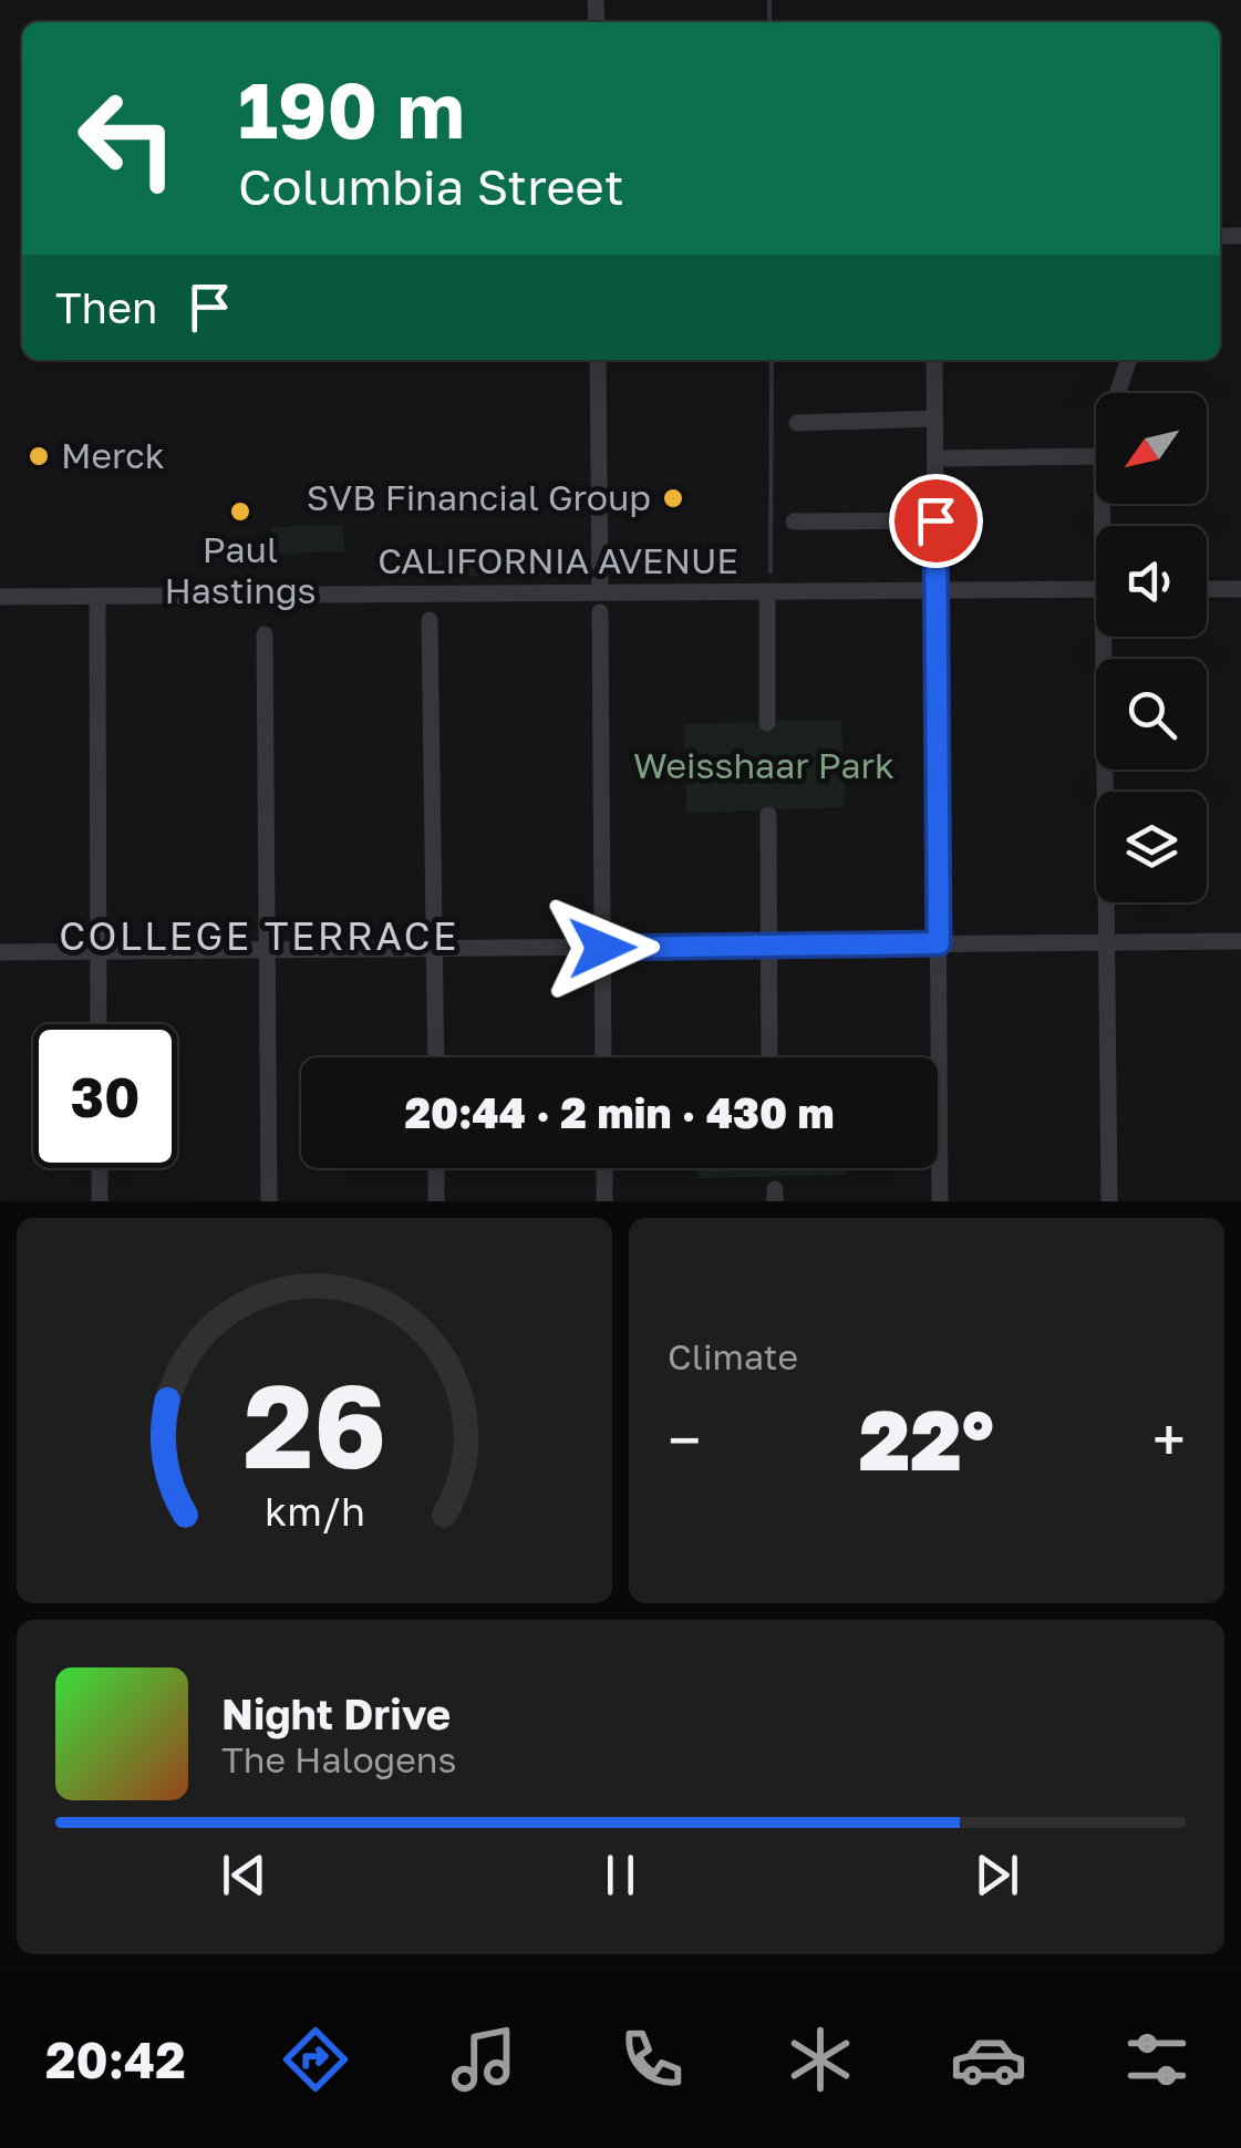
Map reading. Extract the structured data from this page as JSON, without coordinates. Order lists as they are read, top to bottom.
{
  "streets": {
    "street": ["CALIFORNIA AVENUE"]
  },
  "districts": ["COLLEGE TERRACE"],
  "parks": ["Weisshaar Park"],
  "places": ["Merck", "SVB Financial Group", "Paul Hastings"],
  "north": "bottom left",
  "page": {
    "turn": ["190 m", "Columbia Street"],
    "then": "Then",
    "limit": "30",
    "trip": "20:44 · 2 min · 430 m",
    "tile": "Climate",
    "heat": ["−", "22°", "+"],
    "song": ["Night Drive", "The Halogens"],
    "tabs": "20:42",
    "gauge": ["26", "km/h"]
  }
}
